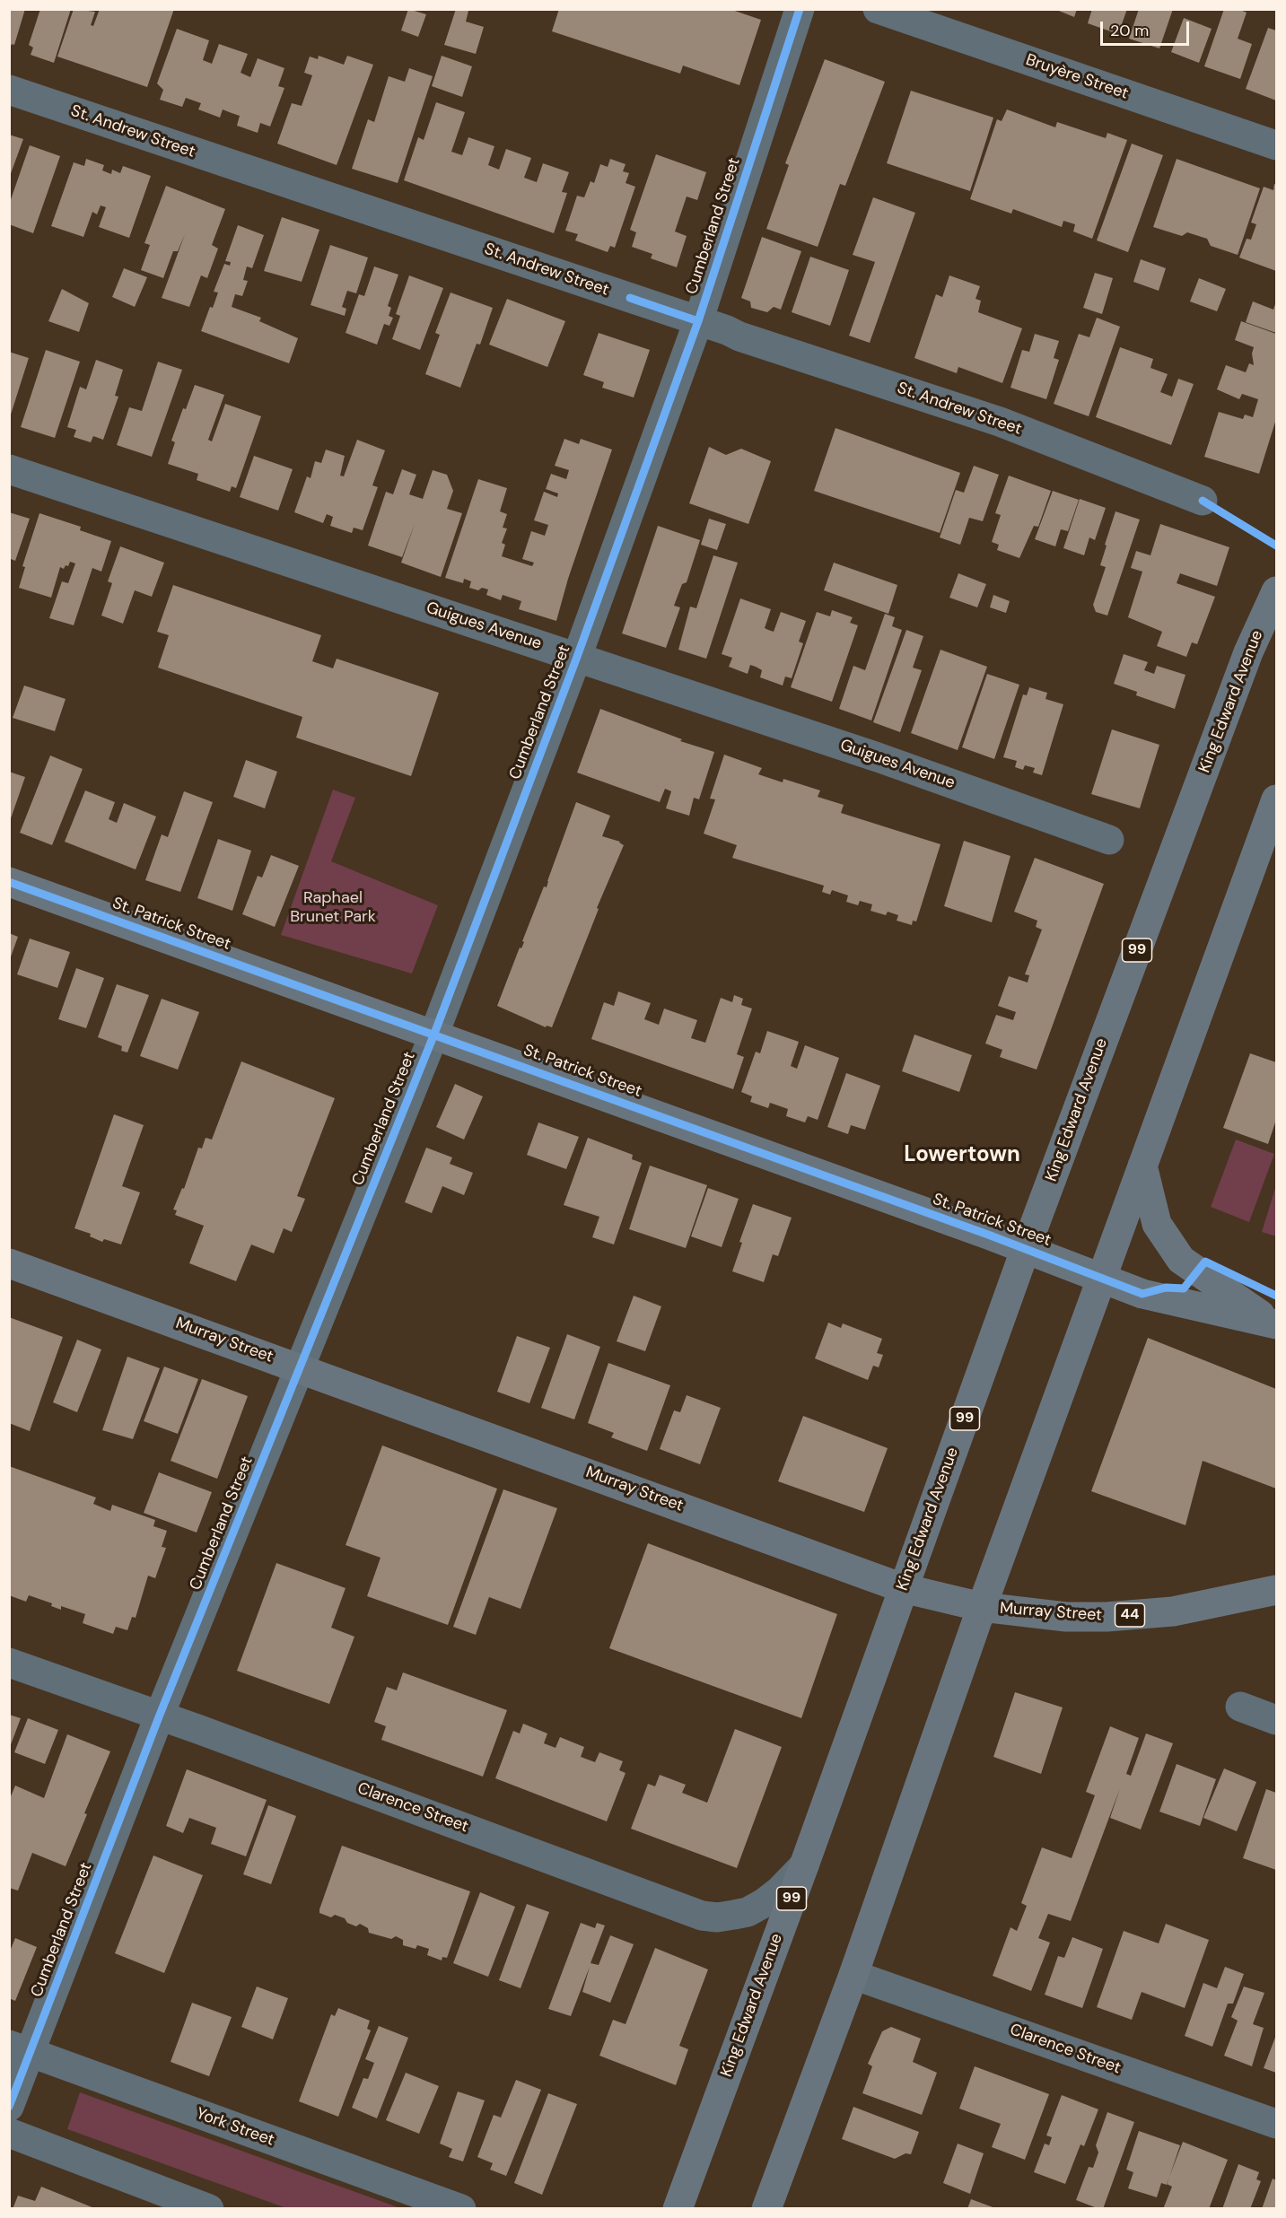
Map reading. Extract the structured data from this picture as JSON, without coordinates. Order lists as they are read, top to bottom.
{
  "streets": {
    "main road": [
      "King Edward Avenue",
      "St. Patrick Street",
      "99",
      "Murray Street",
      "44"
    ],
    "street": [
      "Bruyère Street",
      "St. Andrew Street",
      "Cumberland Street",
      "Guigues Avenue",
      "Clarence Street",
      "York Street"
    ]
  },
  "crossings": [
    ["St. Andrew Street", "Cumberland Street"],
    ["Cumberland Street", "Guigues Avenue"],
    ["Cumberland Street", "St. Patrick Street"],
    ["Cumberland Street", "Murray Street"],
    ["Cumberland Street", "Clarence Street"],
    ["Cumberland Street", "York Street"],
    ["King Edward Avenue", "St. Patrick Street"],
    ["King Edward Avenue", "Murray Street"],
    ["King Edward Avenue", "Clarence Street"]
  ],
  "districts": ["Lowertown"],
  "parks": ["Raphael Brunet Park"],
  "scale_bar": "20 m"
}
